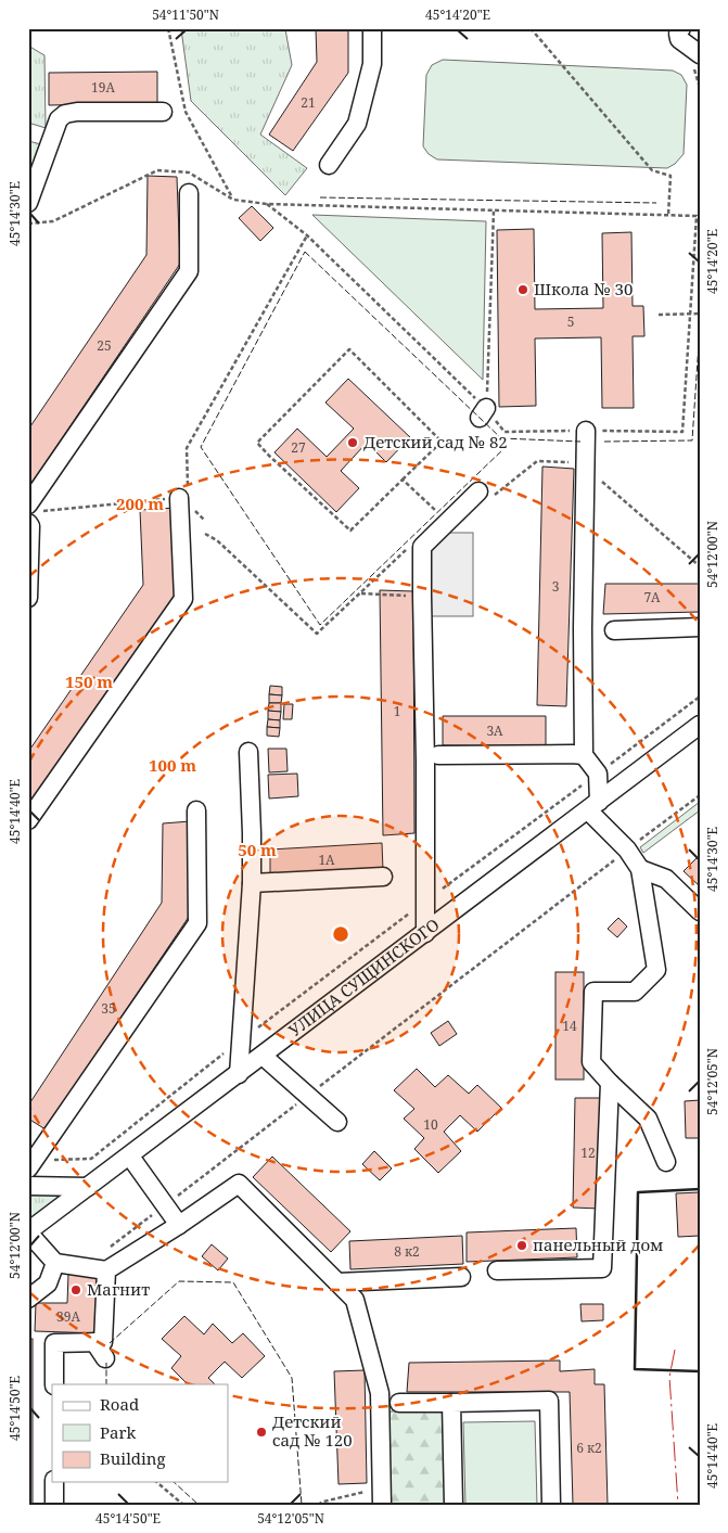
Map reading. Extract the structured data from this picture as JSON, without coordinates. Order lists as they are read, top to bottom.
{
  "streets": {
    "street": ["УЛИЦА СУЩИНСКОГО"]
  },
  "places": [
    "Школа № 30",
    "Детский сад № 82",
    "панельный дом",
    "Магнит",
    "Детский сад № 120"
  ],
  "house_numbers": [
    "19А",
    "21",
    "5",
    "25",
    "27",
    "3",
    "7А",
    "1",
    "3А",
    "1А",
    "35",
    "14",
    "10",
    "12",
    "8 к2",
    "39А",
    "6 к2"
  ],
  "legend": ["Road", "Park", "Building"],
  "coordinates": [
    "54°11'50\"N",
    "45°14'20\"E",
    "45°14'30\"E",
    "54°12'00\"N",
    "45°14'40\"E",
    "54°12'05\"N",
    "45°14'50\"E"
  ],
  "rings": [
    "200 m",
    "150 m",
    "100 m",
    "50 m"
  ]
}
